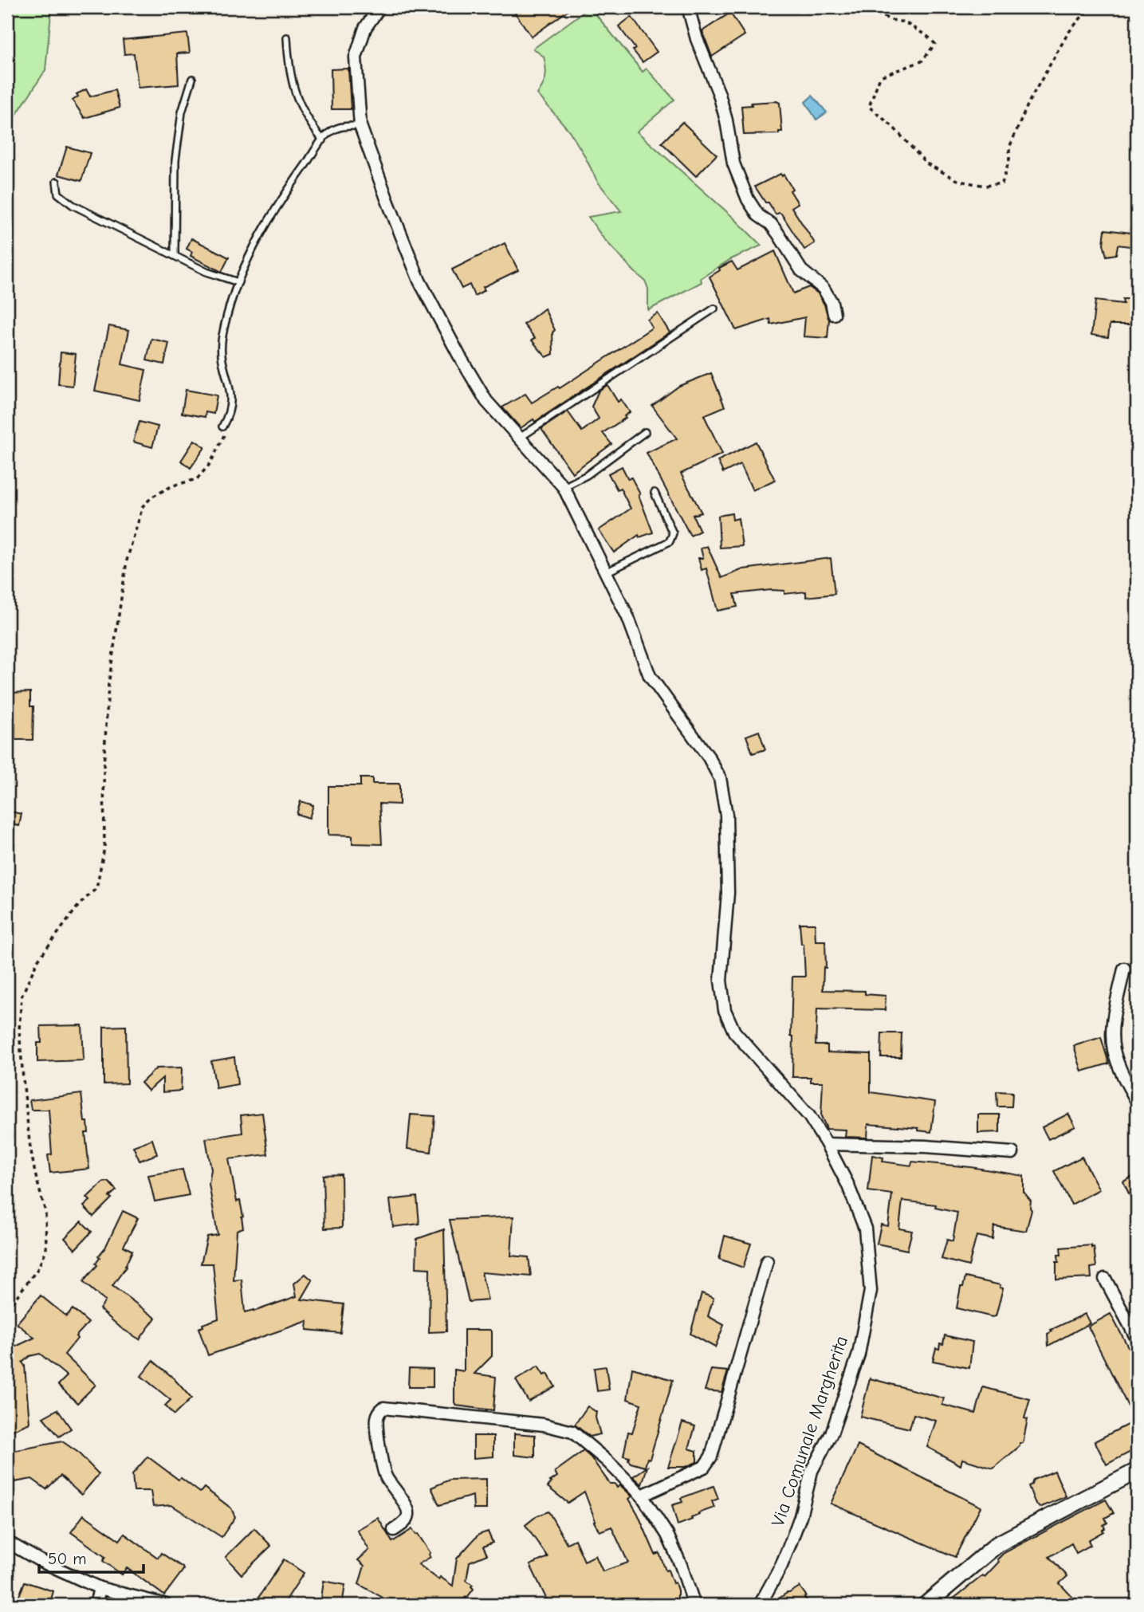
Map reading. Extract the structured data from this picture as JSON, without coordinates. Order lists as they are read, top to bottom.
{
  "streets": {
    "street": ["Via Comunale Margherita"]
  },
  "scale_bar": "50 m"
}
